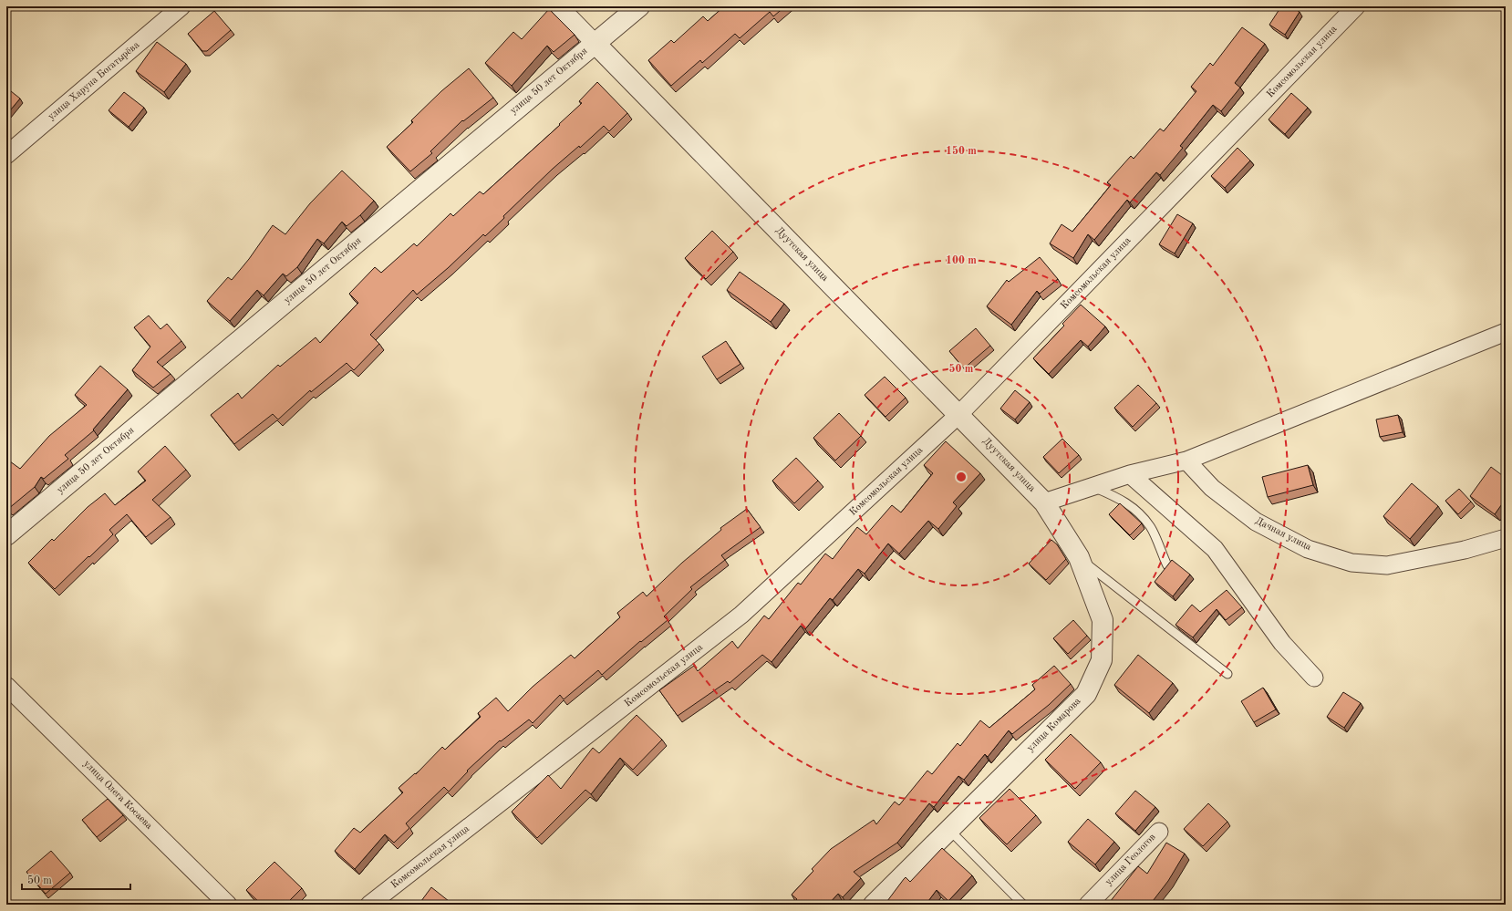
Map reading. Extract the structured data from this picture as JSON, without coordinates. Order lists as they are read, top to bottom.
{
  "streets": {
    "street": [
      "Комсомольская улица",
      "улица Харуна Богатырёва",
      "улица 50 лет Октября",
      "Дуутская улица",
      "Дачная улица",
      "улица Комарова",
      "улица Олега Косаева",
      "улица Геологов"
    ]
  },
  "crossings": [
    ["Комсомольская улица", "Дуутская улица"],
    ["улица 50 лет Октября", "Дуутская улица"],
    ["Дуутская улица", "улица Комарова"]
  ],
  "scale_bar": "50 m",
  "rings": ["150 m", "100 m", "50 m"]
}
